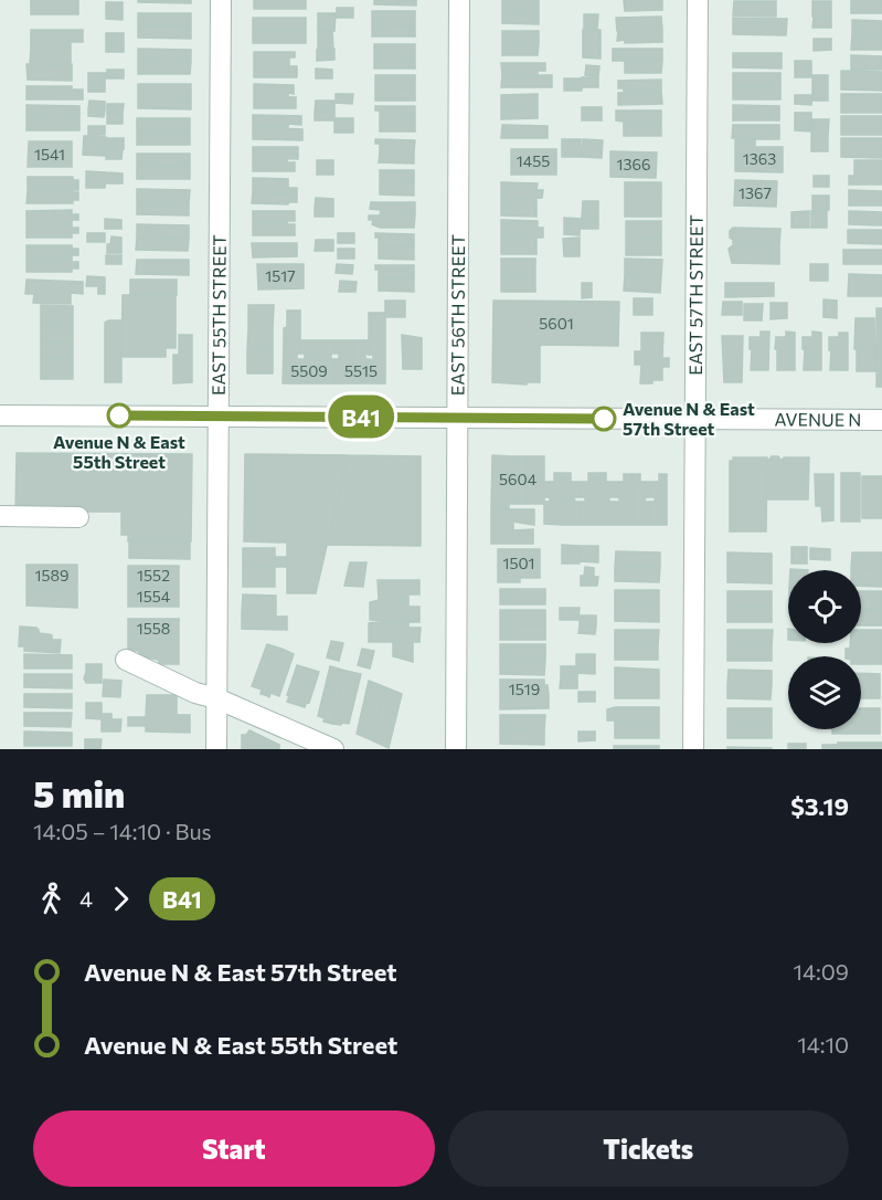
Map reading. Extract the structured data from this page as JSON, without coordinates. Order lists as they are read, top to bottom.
{
  "streets": {
    "street": [
      "EAST 57TH STREET",
      "EAST 55TH STREET",
      "EAST 56TH STREET",
      "AVENUE N"
    ]
  },
  "crossings": [
    ["EAST 57TH STREET", "AVENUE N"],
    ["EAST 55TH STREET", "AVENUE N"],
    ["EAST 56TH STREET", "AVENUE N"]
  ],
  "places": ["Avenue N & East 55th Street", "Avenue N & East 57th Street"],
  "lines": ["bus line B41"],
  "house_numbers": [
    "1541",
    "1363",
    "1455",
    "1366",
    "1367",
    "1517",
    "5601",
    "5509",
    "5515",
    "5604",
    "1501",
    "1589",
    "1552",
    "1554",
    "1558",
    "1519"
  ],
  "page": {
    "on_map": "B41",
    "heading": ["5 min", "14:05 – 14:10 · Bus", "$3.19"],
    "legs": ["4", "B41"],
    "list": [
      {
        "name": "Avenue N & East 57th Street",
        "value": "14:09"
      },
      {
        "name": "Avenue N & East 55th Street",
        "value": "14:10"
      }
    ],
    "buttons": ["Start", "Tickets"]
  }
}
